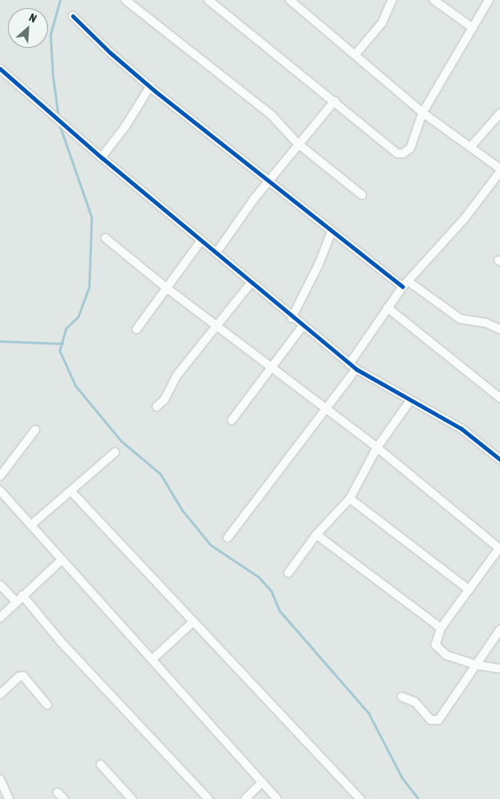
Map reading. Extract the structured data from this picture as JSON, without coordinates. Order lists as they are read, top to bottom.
{
  "north": "top right"
}
